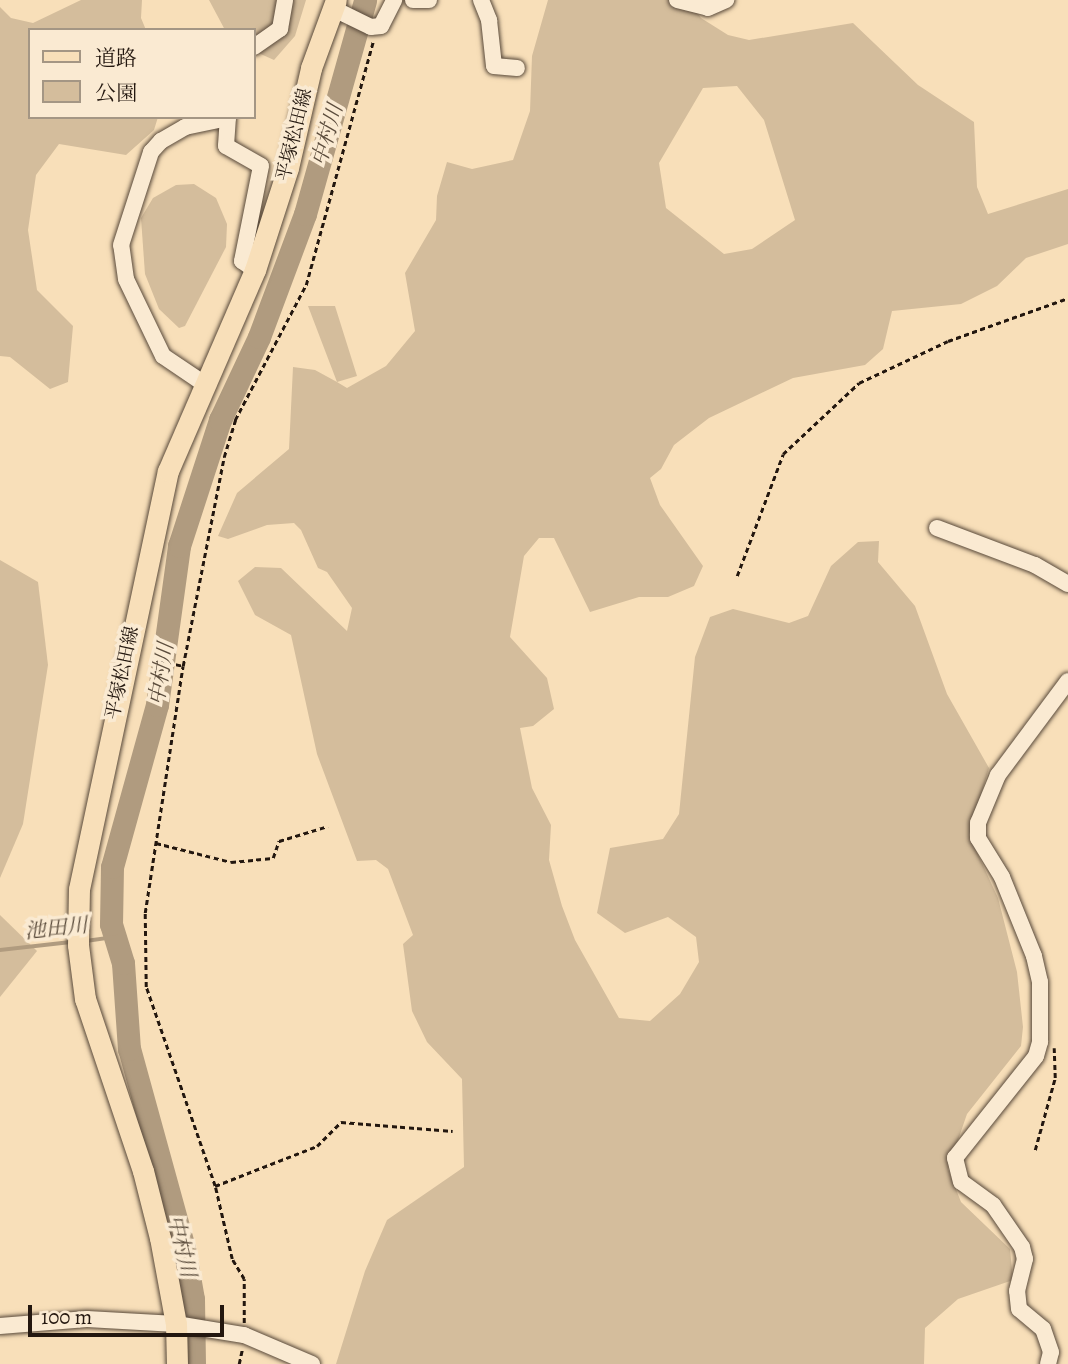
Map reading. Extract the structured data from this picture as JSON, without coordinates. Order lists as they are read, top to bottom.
{
  "streets": {
    "main road": ["平塚松田線"]
  },
  "water": ["中村川", "池田川"],
  "legend": ["道路", "公園"],
  "scale_bar": "100 m"
}
